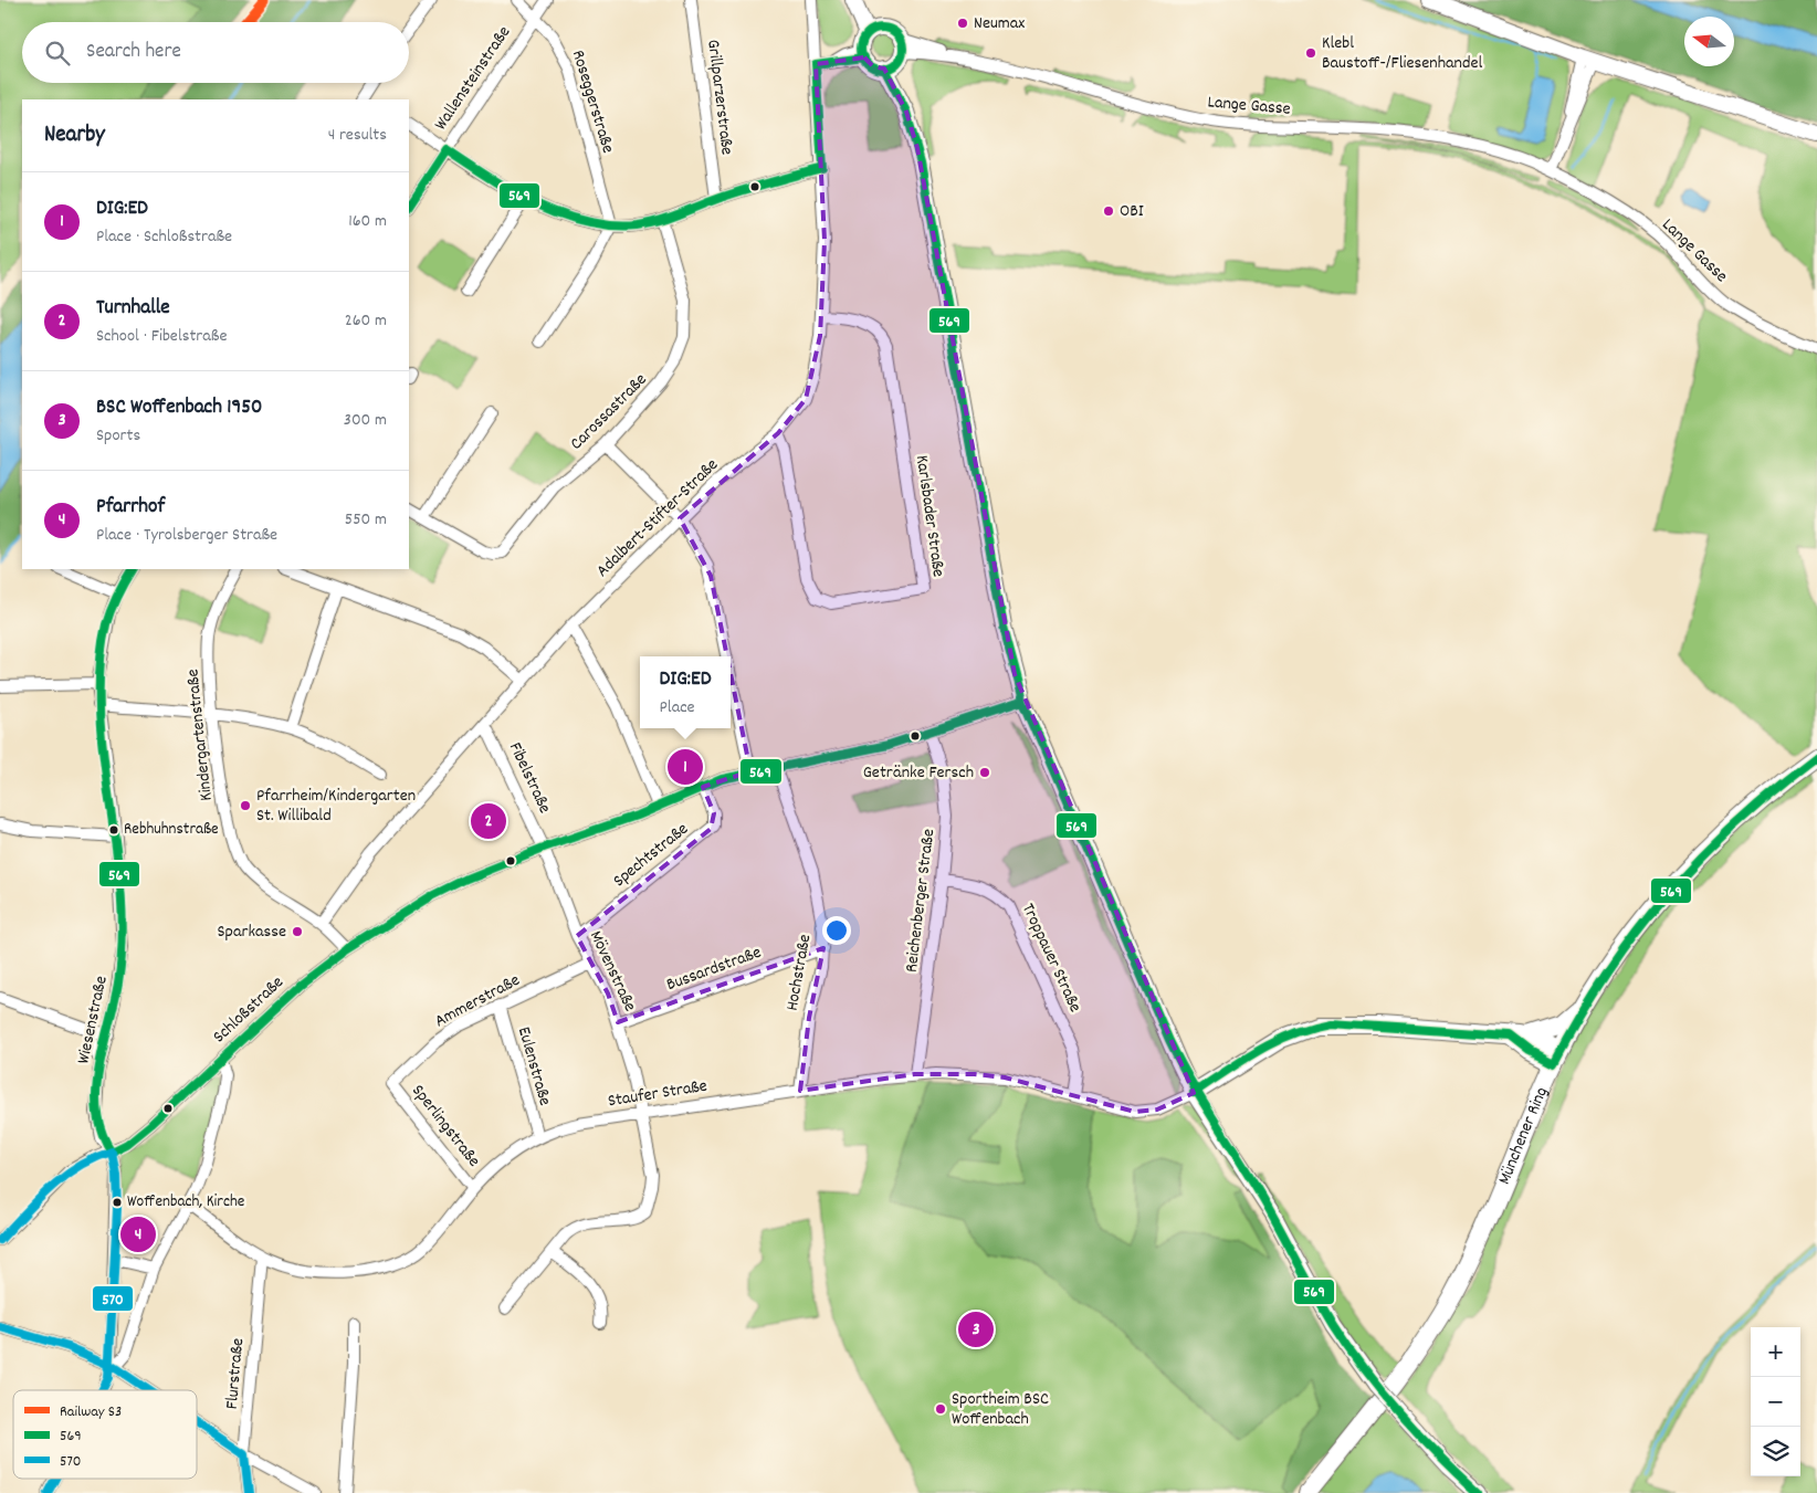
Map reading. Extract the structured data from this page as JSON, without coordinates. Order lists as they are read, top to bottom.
{
  "streets": {
    "main road": ["Münchener Ring"],
    "street": [
      "Wallensteinstraße",
      "Grillparzerstraße",
      "Roseggerstraße",
      "Lange Gasse",
      "Carossastraße",
      "Karlsbader Straße",
      "Adalbert-Stifter-Straße",
      "Kindergartenstraße",
      "Fibelstraße",
      "Spechtstraße",
      "Reichenberger Straße",
      "Troppauer Straße",
      "Bussardstraße",
      "Mövenstraße",
      "Hochstraße",
      "Ammerstraße",
      "Schloßstraße",
      "Wiesenstraße",
      "Eulenstraße",
      "Staufer Straße",
      "Sperlingstraße",
      "Flurstraße"
    ]
  },
  "crossings": [
    ["Wallensteinstraße", "Roseggerstraße"],
    ["Karlsbader Straße", "Adalbert-Stifter-Straße"],
    ["Adalbert-Stifter-Straße", "Kindergartenstraße"],
    ["Adalbert-Stifter-Straße", "Fibelstraße"],
    ["Kindergartenstraße", "Schloßstraße"],
    ["Fibelstraße", "Mövenstraße"],
    ["Fibelstraße", "Schloßstraße"],
    ["Spechtstraße", "Mövenstraße"],
    ["Spechtstraße", "Schloßstraße"],
    ["Reichenberger Straße", "Troppauer Straße"],
    ["Reichenberger Straße", "Schloßstraße"],
    ["Reichenberger Straße", "Staufer Straße"],
    ["Troppauer Straße", "Staufer Straße"],
    ["Bussardstraße", "Mövenstraße"],
    ["Bussardstraße", "Hochstraße"],
    ["Mövenstraße", "Ammerstraße"],
    ["Mövenstraße", "Schloßstraße"],
    ["Mövenstraße", "Staufer Straße"],
    ["Hochstraße", "Schloßstraße"],
    ["Hochstraße", "Staufer Straße"],
    ["Ammerstraße", "Eulenstraße"],
    ["Ammerstraße", "Sperlingstraße"],
    ["Schloßstraße", "Wiesenstraße"],
    ["Eulenstraße", "Staufer Straße"],
    ["Staufer Straße", "Sperlingstraße"],
    ["Staufer Straße", "Flurstraße"]
  ],
  "places": [
    "Neumax",
    "Klebl Baustoff-/Fliesenhandel",
    "OBI",
    "Getränke Fersch",
    "Pfarrheim/Kindergarten St. Willibald",
    "Rebhuhnstraße",
    "Sparkasse",
    "Woffenbach, Kirche",
    "Sportheim BSC Woffenbach"
  ],
  "lines": ["rail line S3", "transit line 569", "transit line 570"],
  "legend": ["Railway S3", "569", "570"],
  "north": "left",
  "page": {
    "search": "Search here",
    "heading": ["Nearby", "4 results"],
    "list": [
      {
        "mark": "1",
        "name": "DIG:ED",
        "note": "Place · Schloßstraße",
        "value": "160 m"
      },
      {
        "mark": "2",
        "name": "Turnhalle",
        "note": "School · Fibelstraße",
        "value": "260 m"
      },
      {
        "mark": "3",
        "name": "BSC Woffenbach 1950",
        "note": "Sports",
        "value": "300 m"
      },
      {
        "mark": "4",
        "name": "Pfarrhof",
        "note": "Place · Tyrolsberger Straße",
        "value": "550 m"
      }
    ],
    "popup": ["DIG:ED", "Place"],
    "pins": [
      "1",
      "2",
      "4",
      "3"
    ],
    "map_buttons": ["+", "−"]
  }
}
